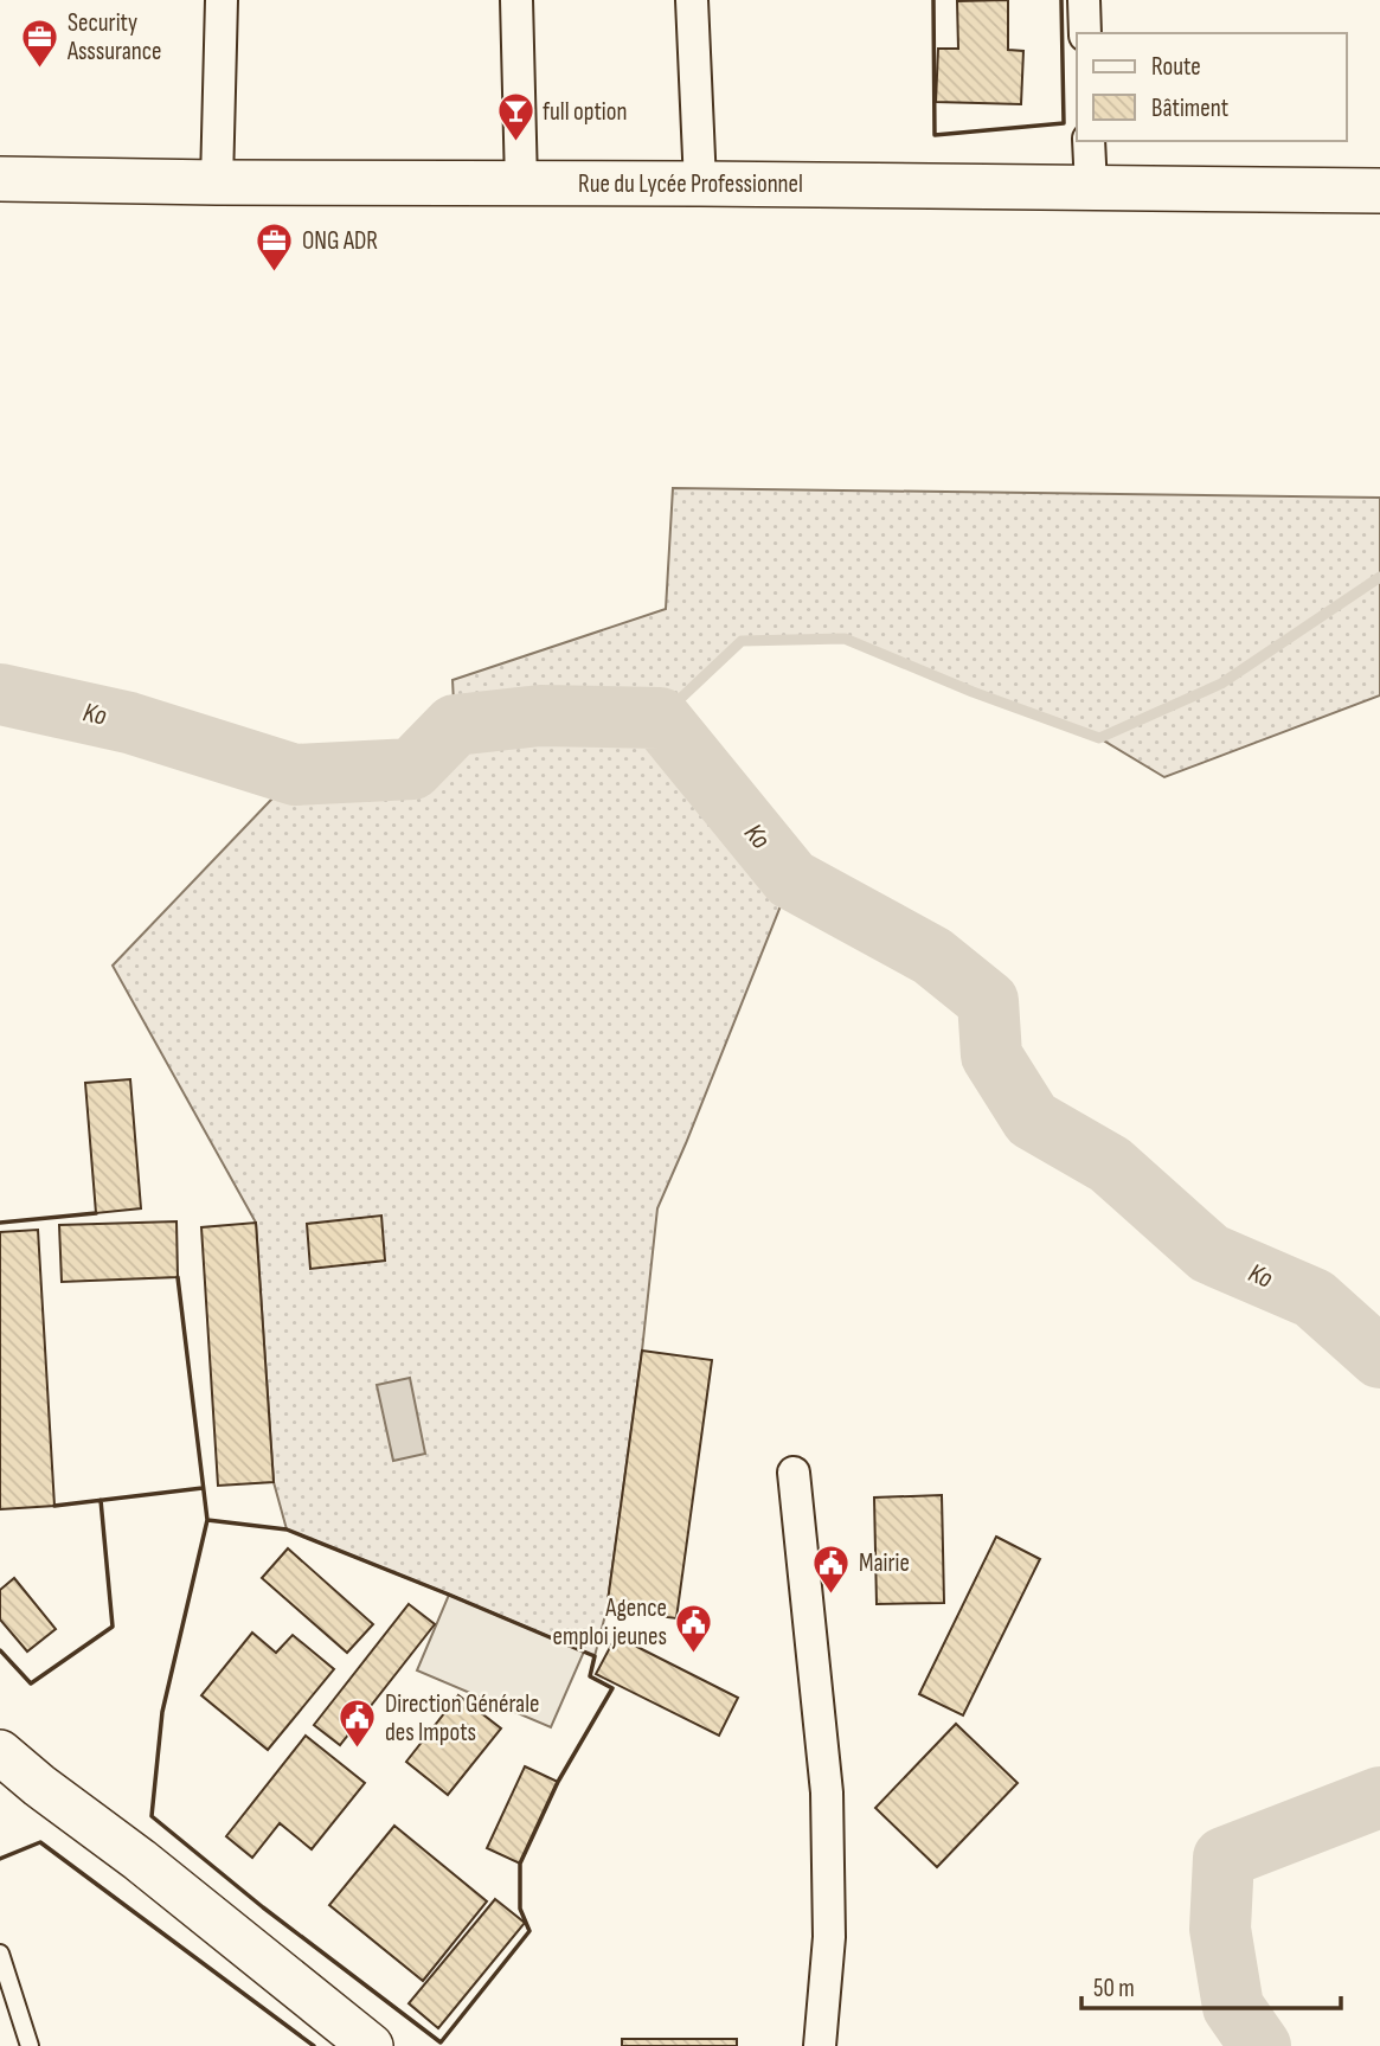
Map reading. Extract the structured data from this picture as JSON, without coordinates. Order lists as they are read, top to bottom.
{
  "streets": {
    "main road": ["Rue du Lycée Professionnel"]
  },
  "water": ["Ko"],
  "places": {
    "office": ["Security Asssurance", "ONG ADR"],
    "bar": ["full option"],
    "public building": ["Mairie", "Agence emploi jeunes", "Direction Générale des Impots"]
  },
  "legend": ["Route", "Bâtiment"],
  "scale_bar": "50 m"
}
